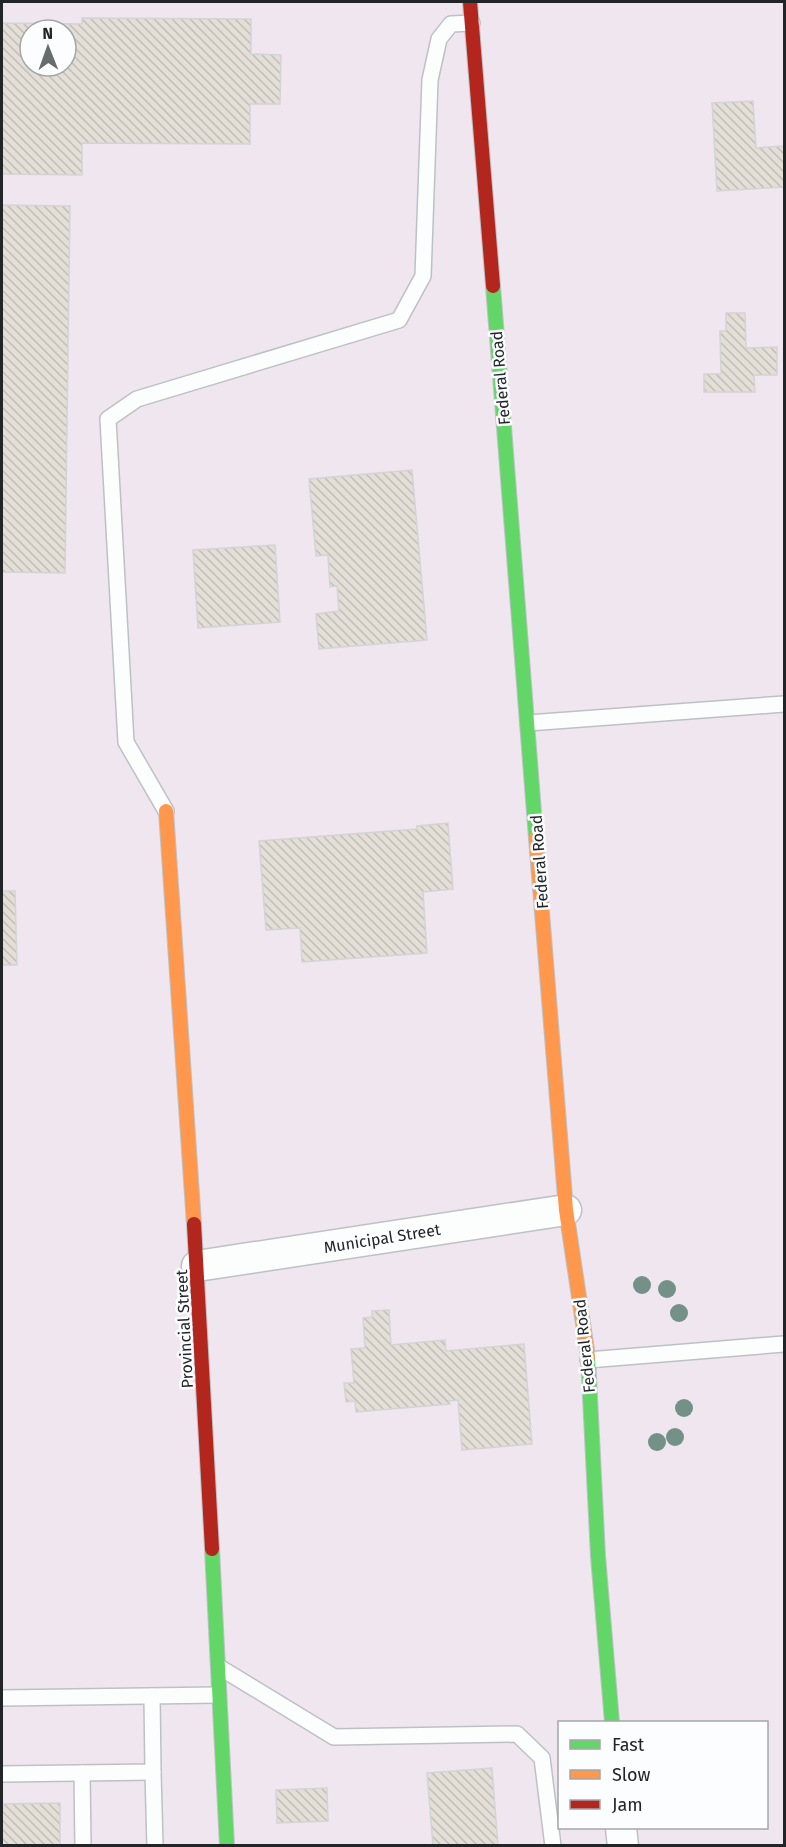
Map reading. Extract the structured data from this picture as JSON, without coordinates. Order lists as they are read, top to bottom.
{
  "streets": {
    "street": ["Federal Road", "Municipal Street", "Provincial Street"]
  },
  "crossings": [
    ["Federal Road", "Municipal Street"],
    ["Municipal Street", "Provincial Street"]
  ],
  "legend": ["Fast", "Slow", "Jam"],
  "north": "top"
}
